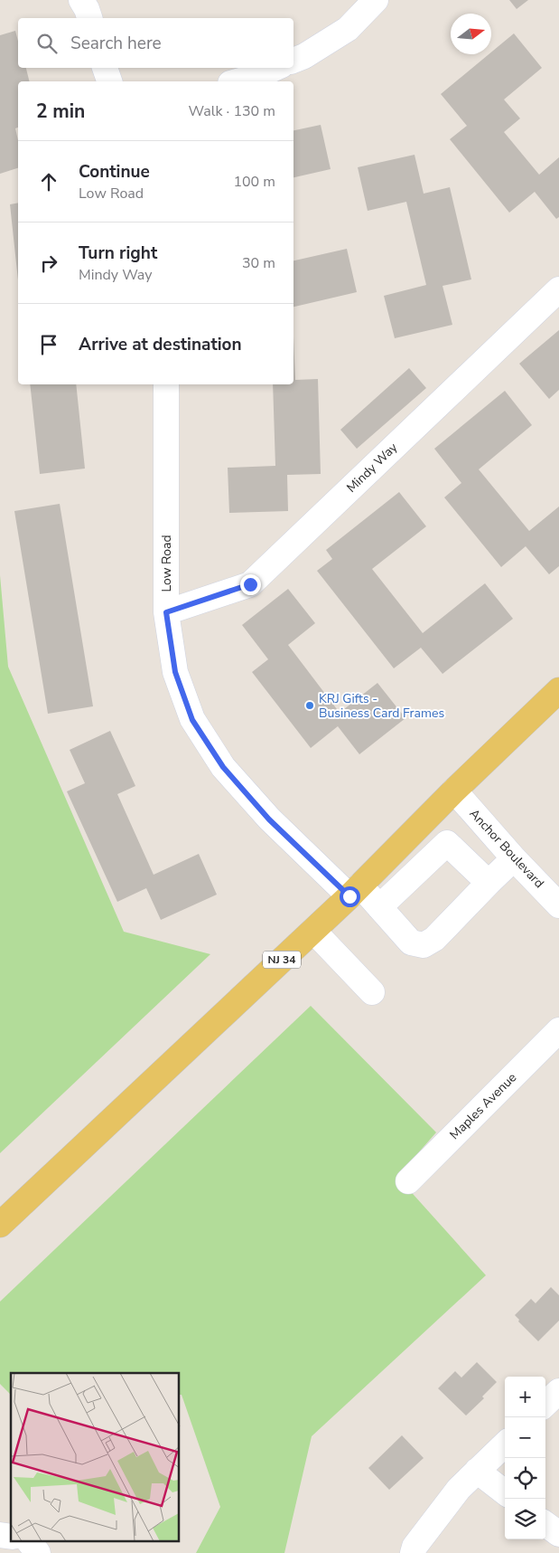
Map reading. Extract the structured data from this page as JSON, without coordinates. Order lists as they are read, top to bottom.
{
  "streets": {
    "main road": ["NJ 34"],
    "street": [
      "Mindy Way",
      "Low Road",
      "Anchor Boulevard",
      "Maples Avenue"
    ]
  },
  "crossings": [
    ["Mindy Way", "Low Road"],
    ["Low Road", "NJ 34"],
    ["Anchor Boulevard", "NJ 34"]
  ],
  "places": ["KRJ Gifts - Business Card Frames"],
  "north": "right",
  "page": {
    "search": "Search here",
    "heading": ["2 min", "Walk · 130 m"],
    "list": [
      ["Continue", "Low Road", "100 m"],
      ["Turn right", "Mindy Way", "30 m"],
      "Arrive at destination"
    ],
    "map_buttons": ["+", "−"]
  }
}
